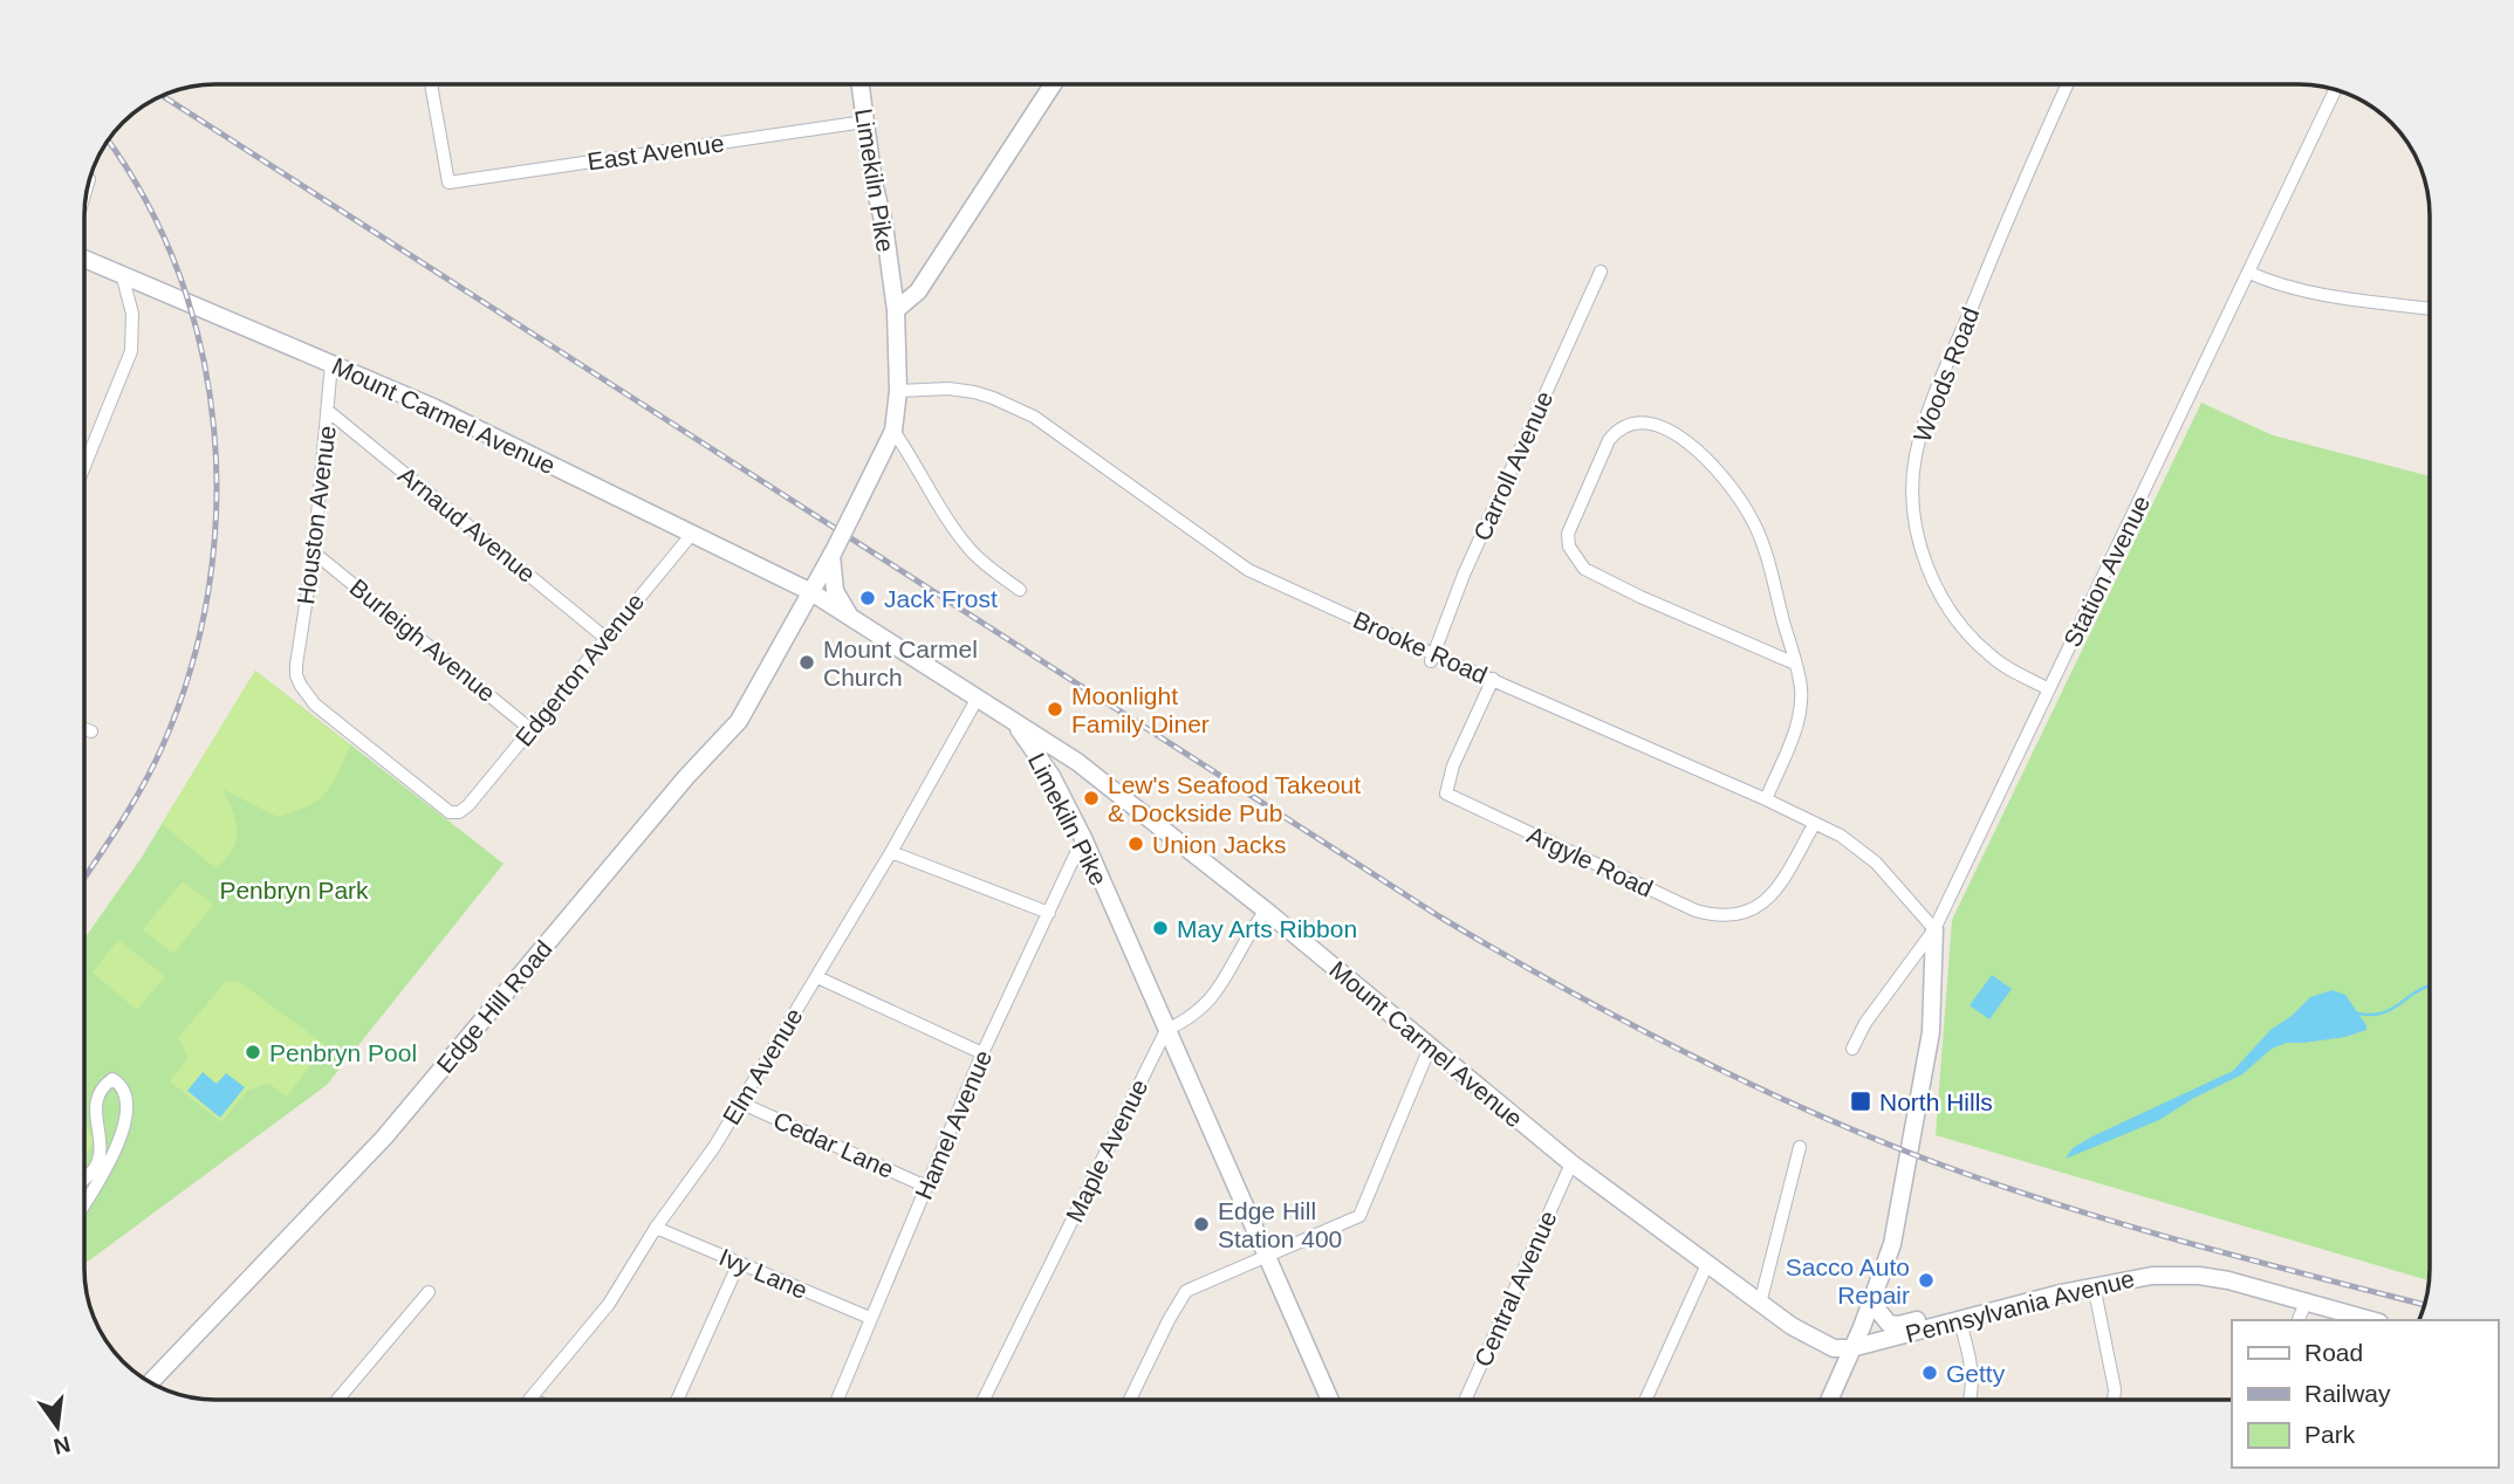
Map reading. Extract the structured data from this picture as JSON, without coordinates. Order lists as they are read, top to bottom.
{
  "streets": {
    "main road": [
      "Limekiln Pike",
      "Mount Carmel Avenue",
      "Edge Hill Road",
      "Pennsylvania Avenue"
    ],
    "street": [
      "East Avenue",
      "Woods Road",
      "Carroll Avenue",
      "Houston Avenue",
      "Arnaud Avenue",
      "Station Avenue",
      "Burleigh Avenue",
      "Brooke Road",
      "Edgerton Avenue",
      "Argyle Road",
      "Elm Avenue",
      "Hamel Avenue",
      "Cedar Lane",
      "Maple Avenue",
      "Ivy Lane",
      "Central Avenue"
    ]
  },
  "crossings": [
    ["East Avenue", "Limekiln Pike"],
    ["Limekiln Pike", "Mount Carmel Avenue"],
    ["Limekiln Pike", "Brooke Road"],
    ["Limekiln Pike", "Edge Hill Road"],
    ["Limekiln Pike", "Elm Avenue"],
    ["Limekiln Pike", "Hamel Avenue"],
    ["Limekiln Pike", "Maple Avenue"],
    ["Woods Road", "Station Avenue"],
    ["Mount Carmel Avenue", "Houston Avenue"],
    ["Mount Carmel Avenue", "Edgerton Avenue"],
    ["Mount Carmel Avenue", "Edge Hill Road"],
    ["Mount Carmel Avenue", "Central Avenue"],
    ["Mount Carmel Avenue", "Pennsylvania Avenue"],
    ["Carroll Avenue", "Brooke Road"],
    ["Houston Avenue", "Arnaud Avenue"],
    ["Houston Avenue", "Burleigh Avenue"],
    ["Houston Avenue", "Edgerton Avenue"],
    ["Arnaud Avenue", "Edgerton Avenue"],
    ["Station Avenue", "Brooke Road"],
    ["Burleigh Avenue", "Edgerton Avenue"],
    ["Brooke Road", "Argyle Road"],
    ["Elm Avenue", "Cedar Lane"],
    ["Elm Avenue", "Ivy Lane"],
    ["Hamel Avenue", "Cedar Lane"],
    ["Hamel Avenue", "Ivy Lane"]
  ],
  "parks": ["Penbryn Park"],
  "places": {
    "other": [
      "Jack Frost",
      "Mount Carmel Church",
      "Moonlight Family Diner",
      "Lew's Seafood Takeout & Dockside Pub",
      "Union Jacks",
      "May Arts Ribbon",
      "Penbryn Pool",
      "Edge Hill Station 400",
      "Sacco Auto Repair",
      "Getty"
    ],
    "transit": ["North Hills"]
  },
  "legend": ["Road", "Railway", "Park"],
  "north": "bottom"
}
